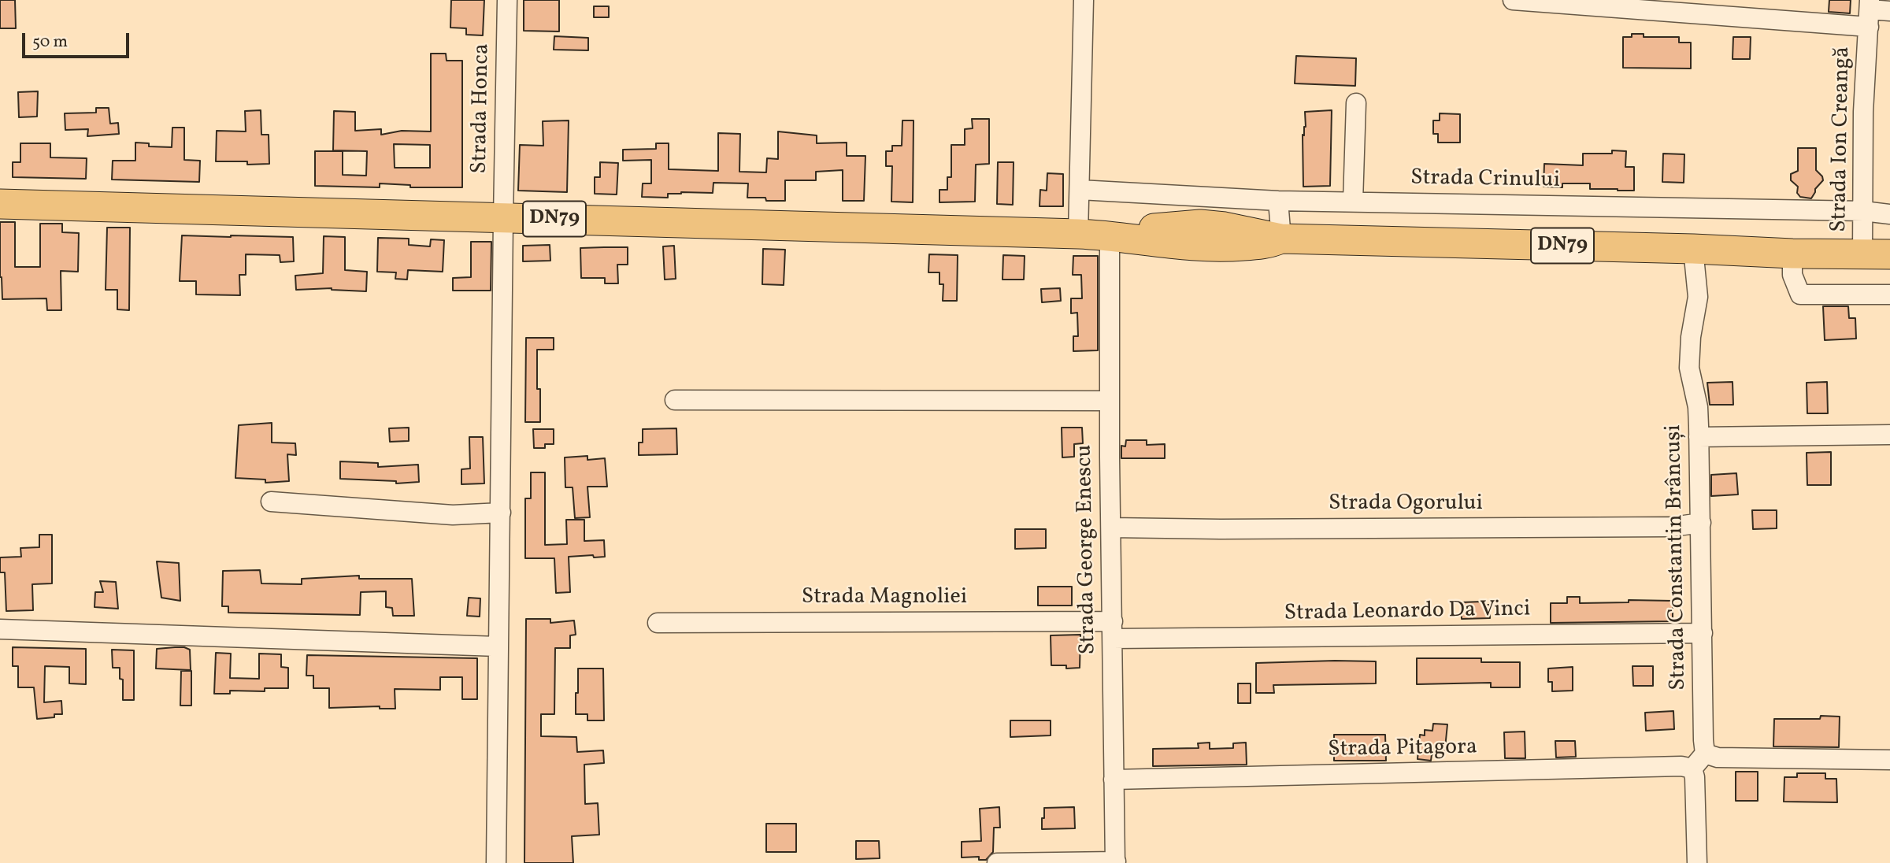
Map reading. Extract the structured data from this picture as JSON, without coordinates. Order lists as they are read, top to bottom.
{
  "streets": {
    "highway": ["DN79"],
    "street": [
      "Strada Honca",
      "Strada Ion Creangă",
      "Strada Crinului",
      "Strada Ogorului",
      "Strada George Enescu",
      "Strada Constantin Brâncuși",
      "Strada Magnoliei",
      "Strada Leonardo Da Vinci",
      "Strada Pitagora"
    ]
  },
  "crossings": [
    ["Strada Honca", "DN79"],
    ["Strada Ion Creangă", "Strada Crinului"],
    ["Strada Ion Creangă", "DN79"],
    ["DN79", "Strada George Enescu"],
    ["DN79", "Strada Constantin Brâncuși"],
    ["Strada Ogorului", "Strada George Enescu"],
    ["Strada Ogorului", "Strada Constantin Brâncuși"],
    ["Strada George Enescu", "Strada Magnoliei"],
    ["Strada George Enescu", "Strada Leonardo Da Vinci"],
    ["Strada George Enescu", "Strada Pitagora"],
    ["Strada Constantin Brâncuși", "Strada Leonardo Da Vinci"],
    ["Strada Magnoliei", "Strada Leonardo Da Vinci"]
  ],
  "scale_bar": "50 m"
}
